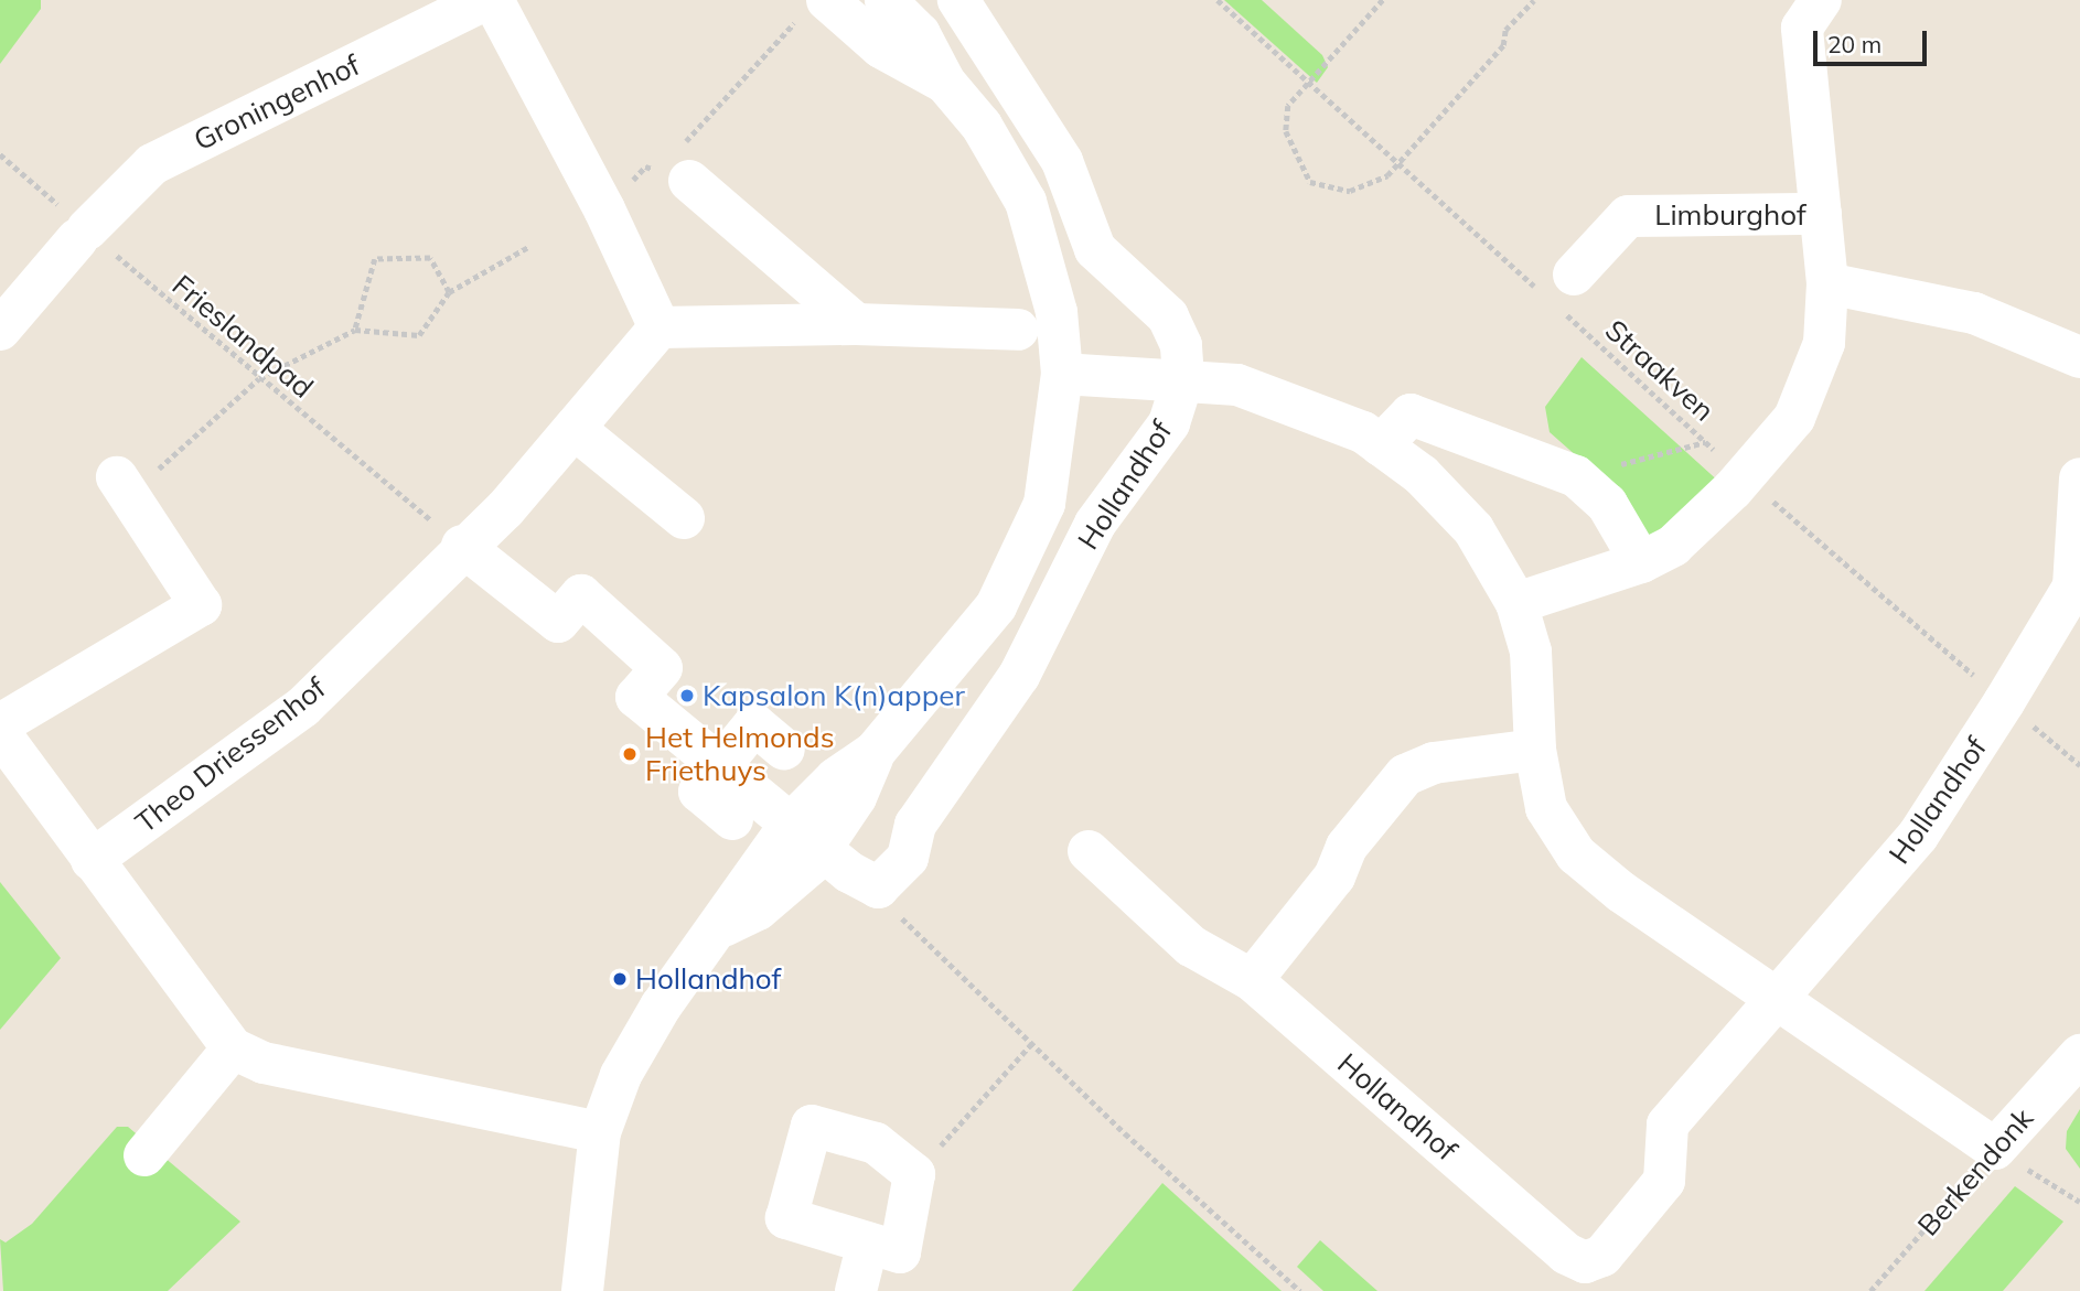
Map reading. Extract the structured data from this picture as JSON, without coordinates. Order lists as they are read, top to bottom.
{
  "streets": {
    "street": [
      "Groningenhof",
      "Limburghof",
      "Hollandhof",
      "Theo Driessenhof",
      "Berkendonk"
    ],
    "path": ["Frieslandpad", "Straakven"]
  },
  "crossings": [
    ["Groningenhof", "Frieslandpad"],
    ["Limburghof", "Straakven"],
    ["Frieslandpad", "Theo Driessenhof"],
    ["Straakven", "Hollandhof"],
    ["Hollandhof", "Berkendonk"]
  ],
  "places": ["Kapsalon K(n)apper", "Het Helmonds Friethuys", "Hollandhof"],
  "scale_bar": "20 m"
}
